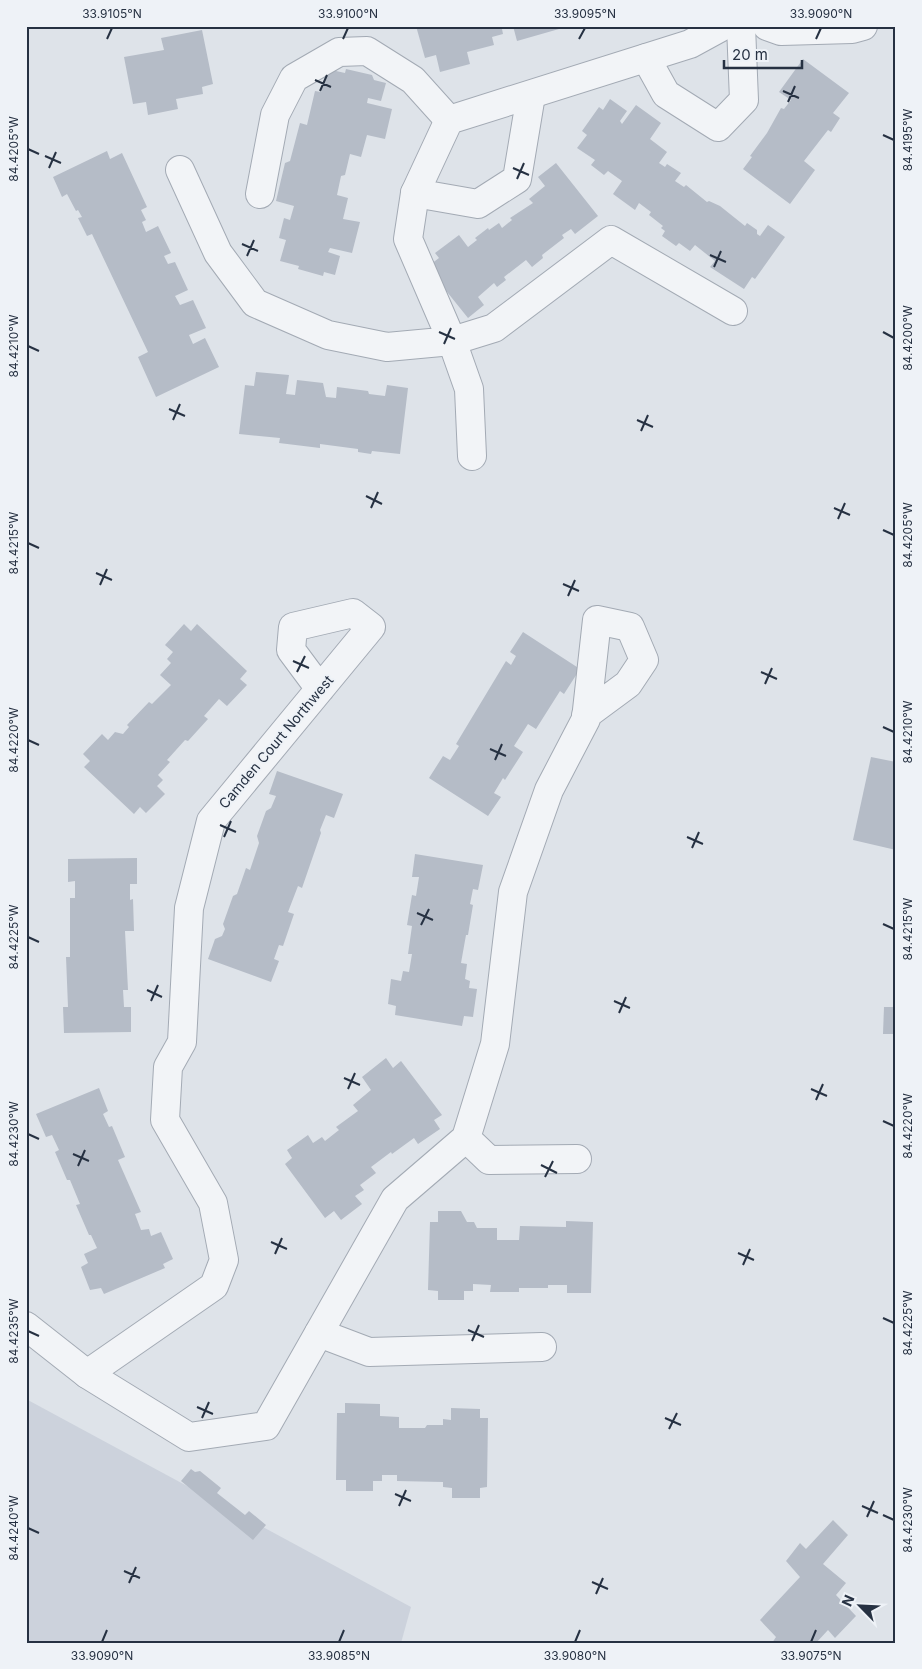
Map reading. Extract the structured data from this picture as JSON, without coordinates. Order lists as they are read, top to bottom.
{
  "streets": {
    "street": ["Camden Court Northwest"]
  },
  "scale_bar": "20 m",
  "north": "top left",
  "coordinates": [
    "33.9105°N",
    "33.9100°N",
    "33.9095°N",
    "33.9090°N",
    "84.4195°W",
    "84.4205°W",
    "84.4200°W",
    "84.4210°W",
    "84.4215°W",
    "84.4220°W",
    "84.4225°W",
    "84.4230°W",
    "84.4235°W",
    "84.4240°W",
    "33.9085°N",
    "33.9080°N",
    "33.9075°N"
  ]
}
